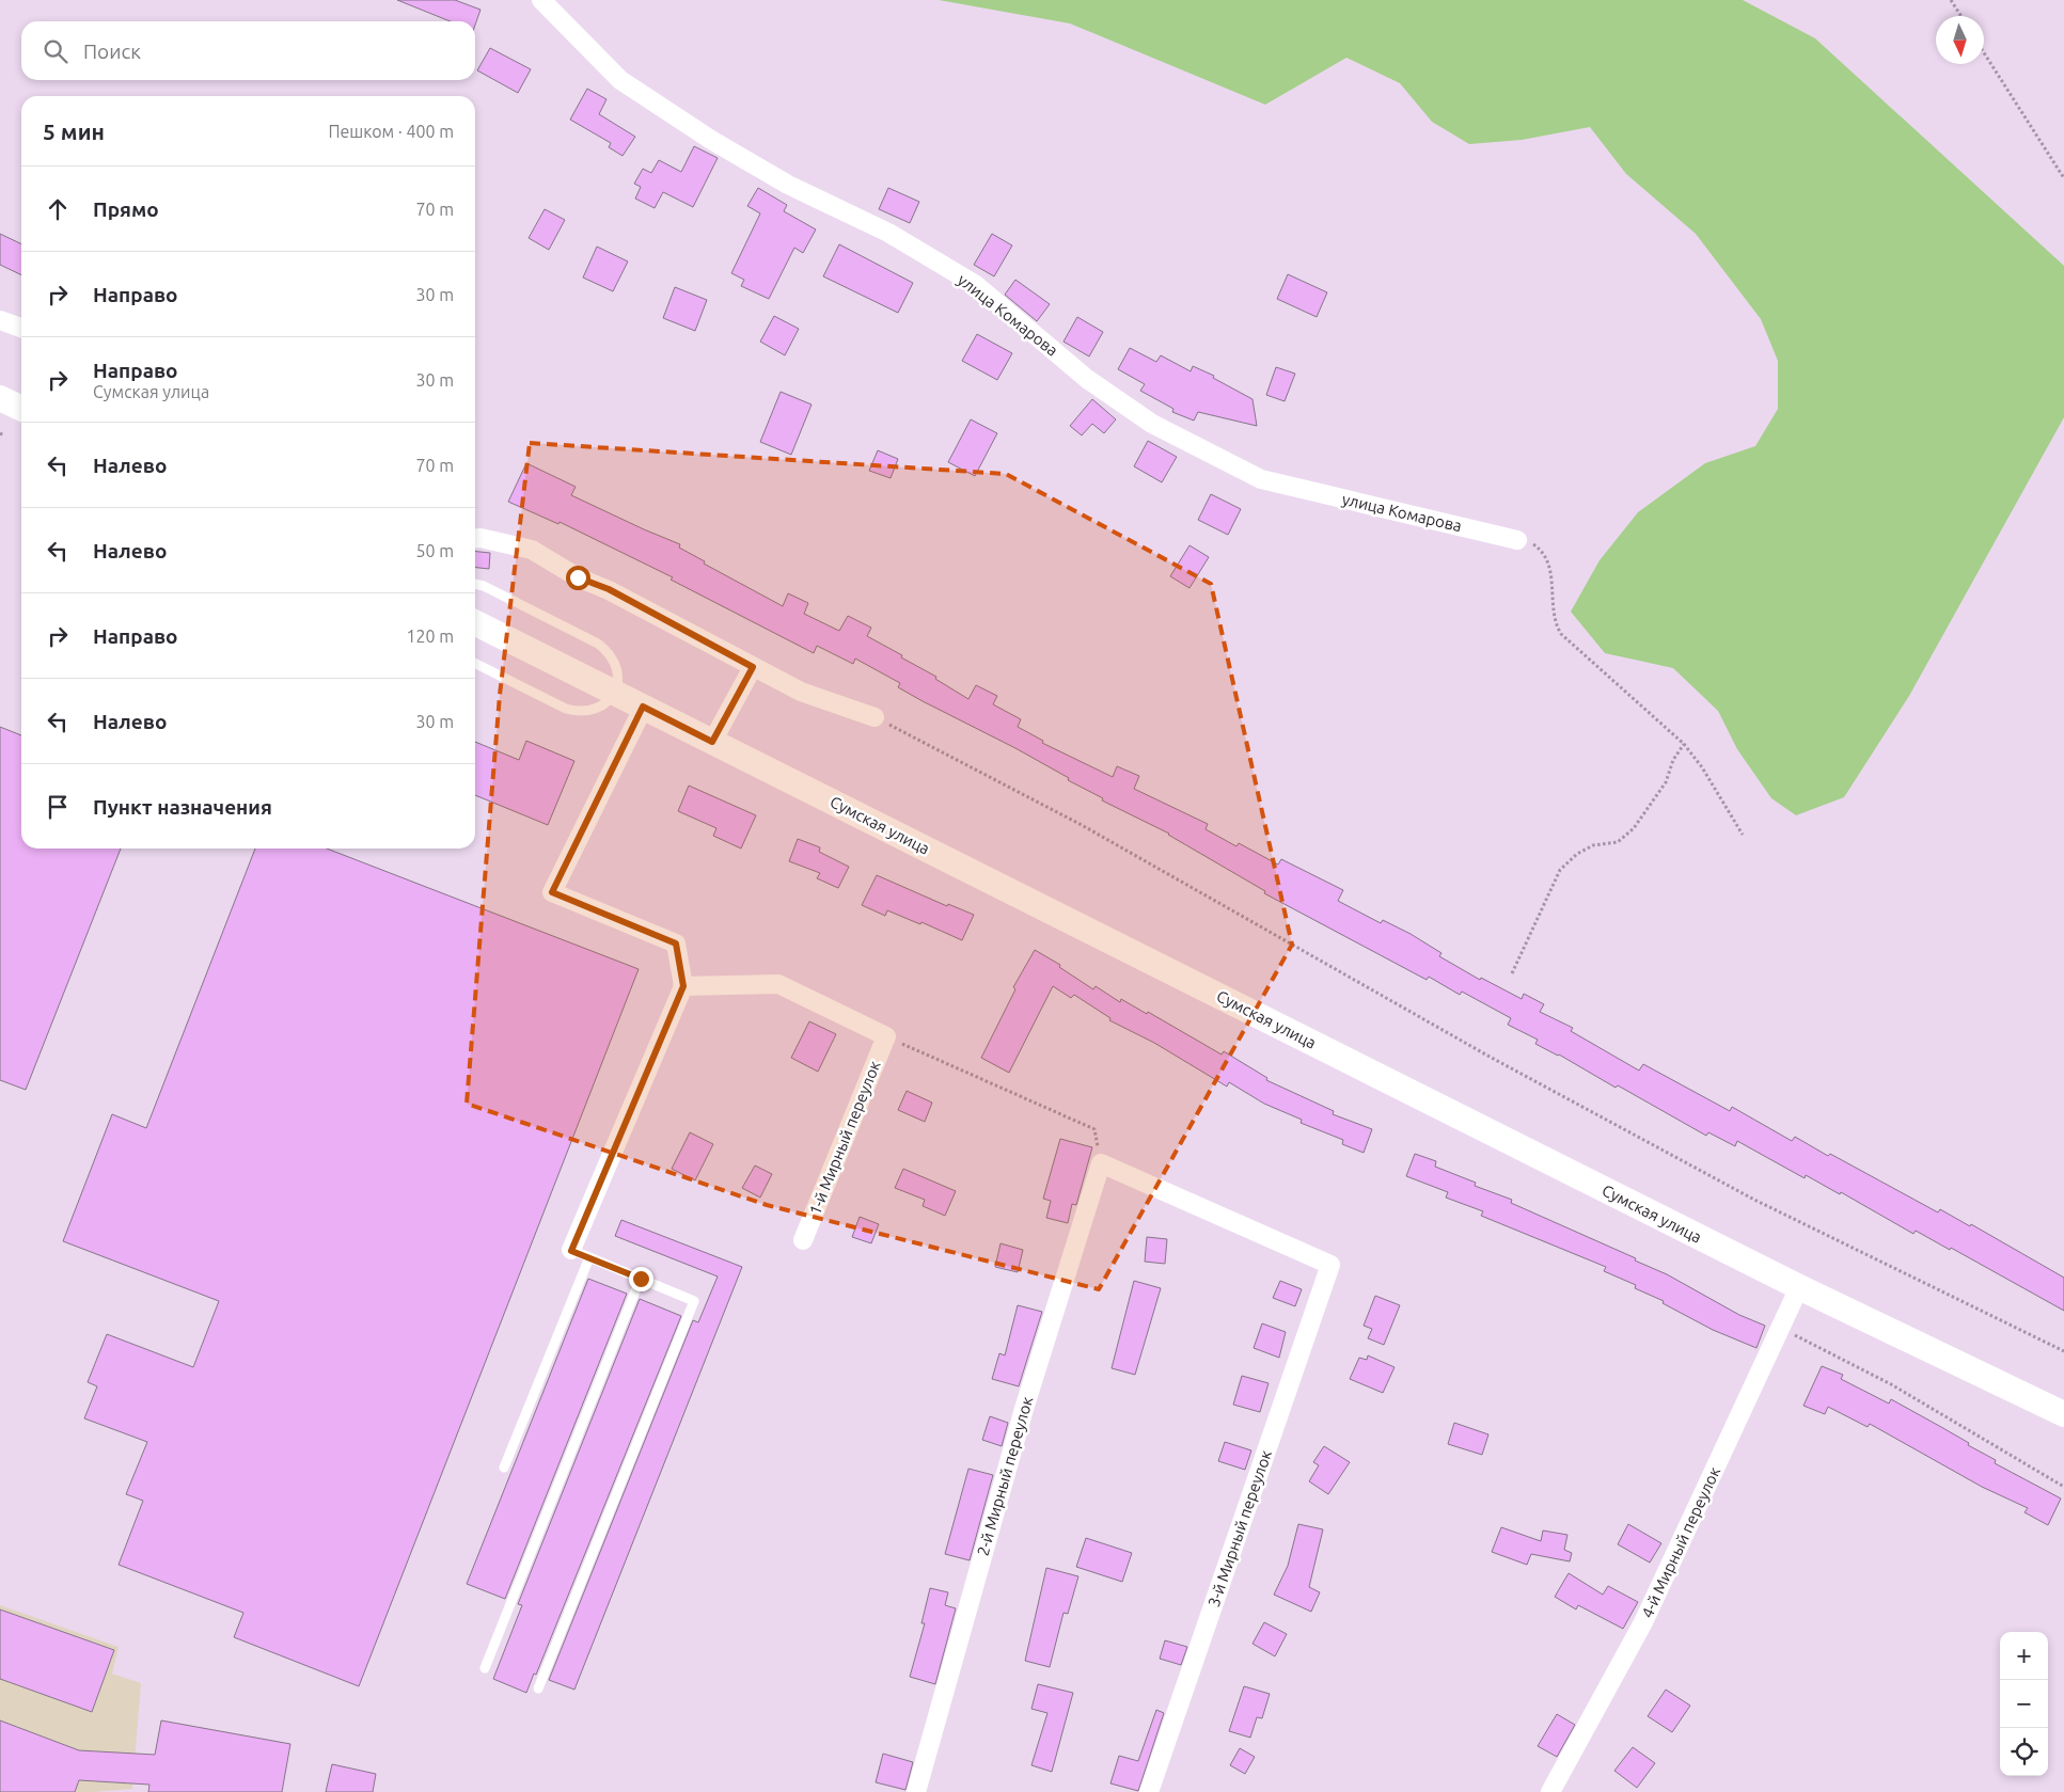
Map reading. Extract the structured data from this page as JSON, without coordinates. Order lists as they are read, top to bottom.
{
  "streets": {
    "main road": ["Сумская улица"],
    "street": [
      "улица Комарова",
      "1-й Мирный переулок",
      "2-й Мирный переулок",
      "3-й Мирный переулок",
      "4-й Мирный переулок"
    ]
  },
  "crossings": [
    ["Сумская улица", "4-й Мирный переулок"],
    ["2-й Мирный переулок", "3-й Мирный переулок"]
  ],
  "north": "bottom",
  "page": {
    "search": "Поиск",
    "heading": ["5 мин", "Пешком · 400 m"],
    "list": [
      ["Прямо", "70 m"],
      ["Направо", "30 m"],
      ["Направо", "Сумская улица", "30 m"],
      ["Налево", "70 m"],
      ["Налево", "50 m"],
      ["Направо", "120 m"],
      ["Налево", "30 m"],
      "Пункт назначения"
    ],
    "map_buttons": ["+", "−"]
  }
}
